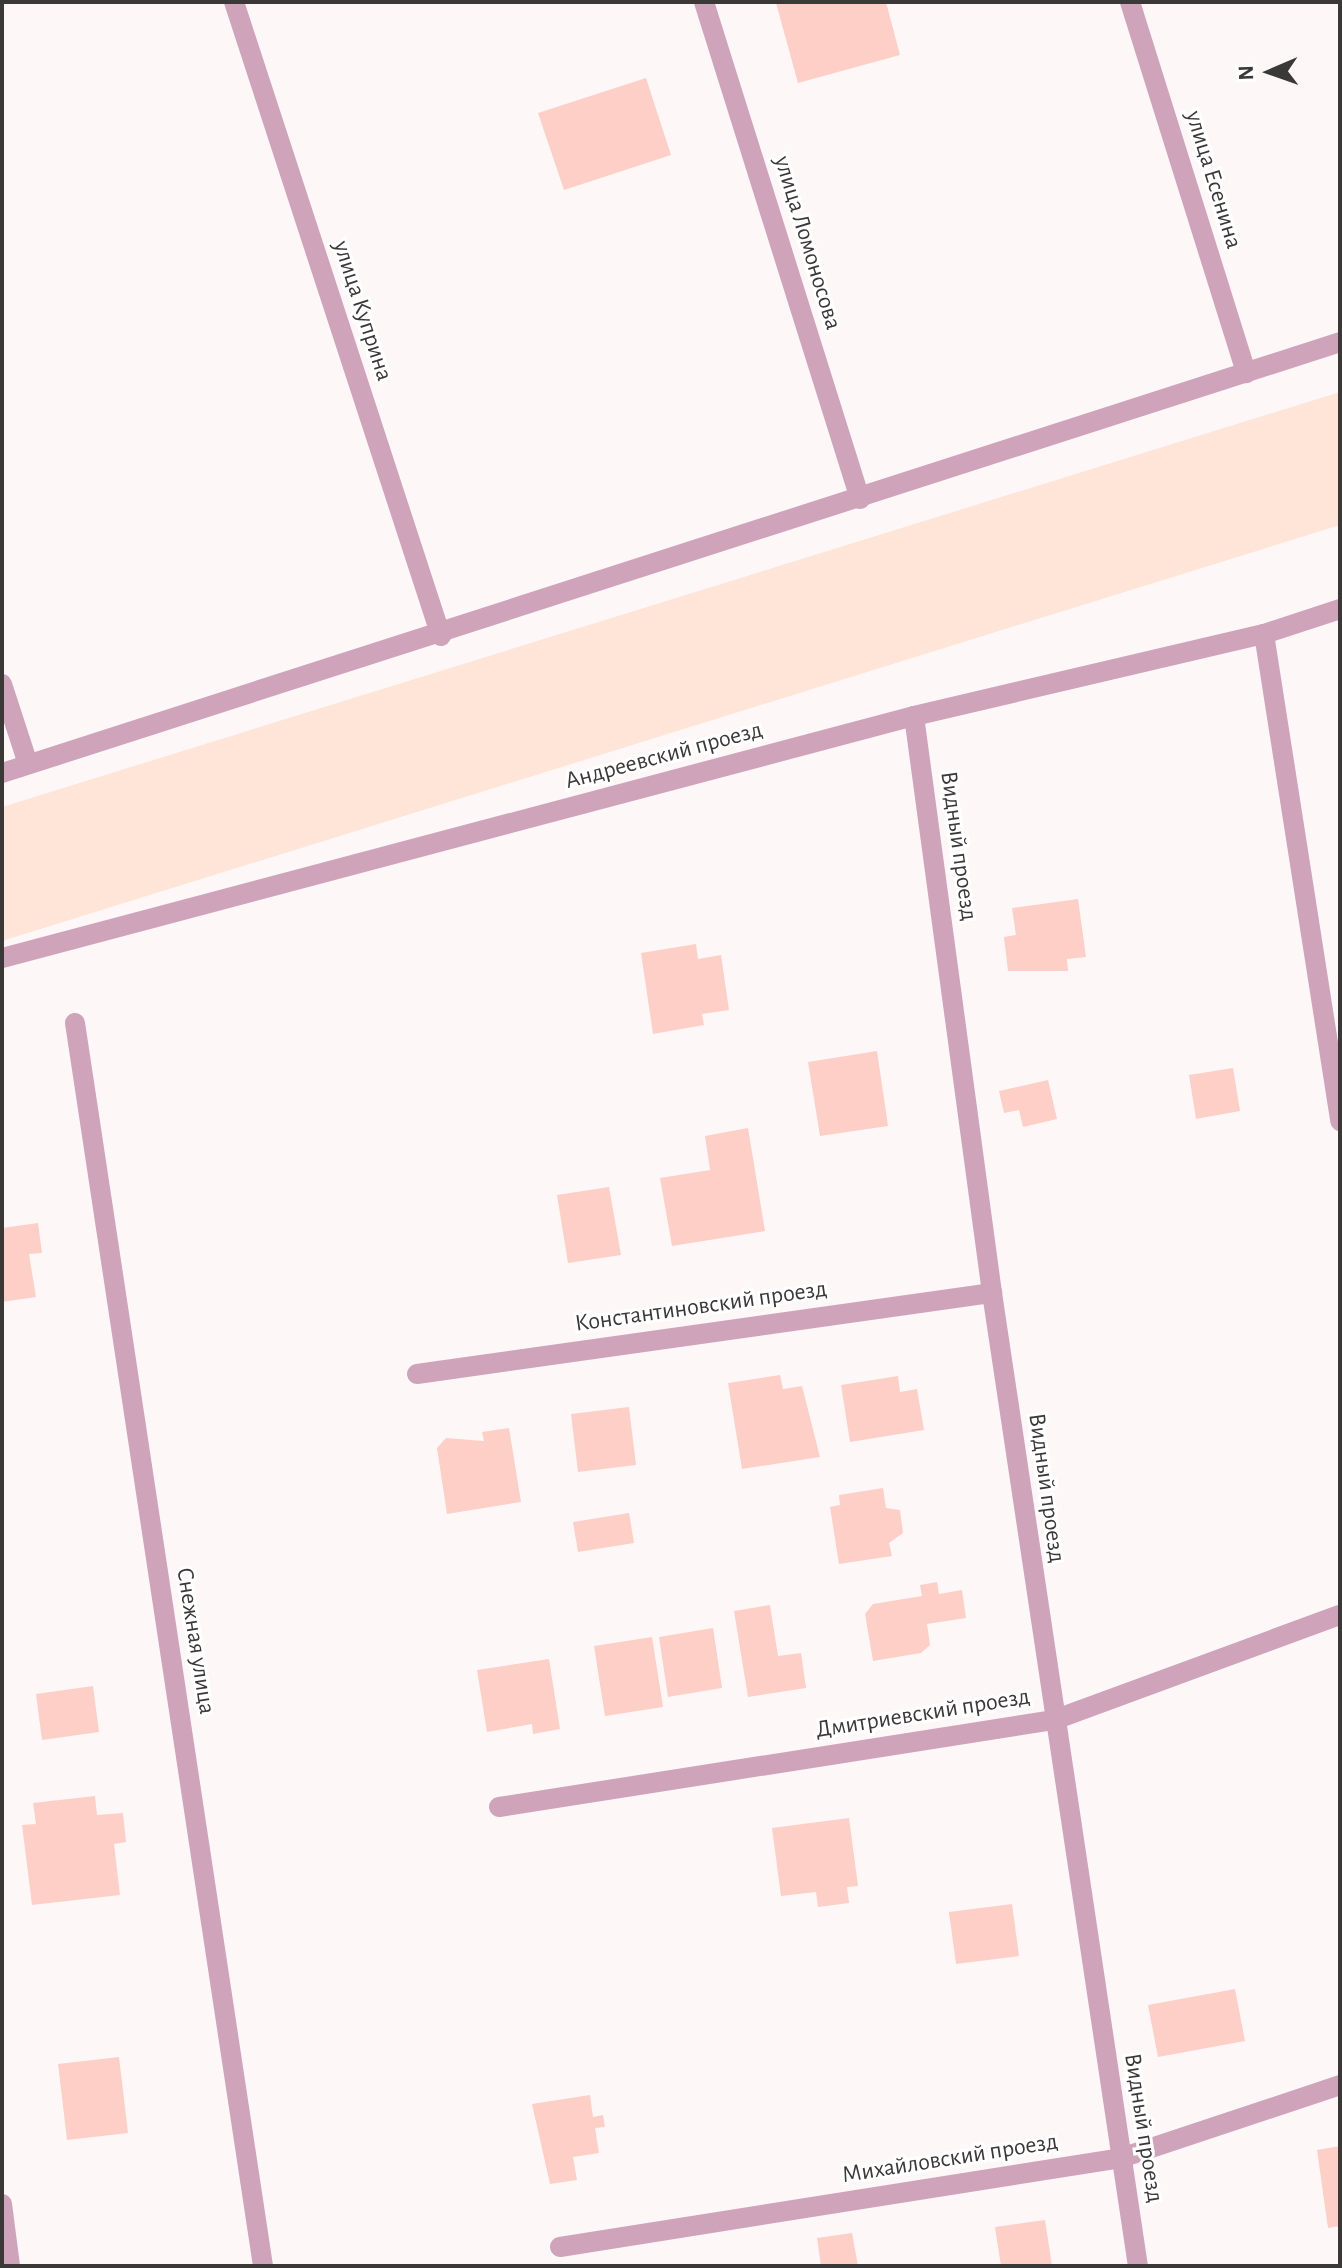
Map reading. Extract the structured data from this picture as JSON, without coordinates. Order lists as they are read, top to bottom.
{
  "streets": {
    "street": [
      "улица Есенина",
      "улица Ломоносова",
      "улица Куприна",
      "Андреевский проезд",
      "Видный проезд",
      "Константиновский проезд",
      "Снежная улица",
      "Дмитриевский проезд",
      "Михайловский проезд"
    ]
  },
  "crossings": [
    ["Андреевский проезд", "Видный проезд"],
    ["Видный проезд", "Константиновский проезд"],
    ["Видный проезд", "Дмитриевский проезд"],
    ["Видный проезд", "Михайловский проезд"]
  ],
  "north": "left"
}
